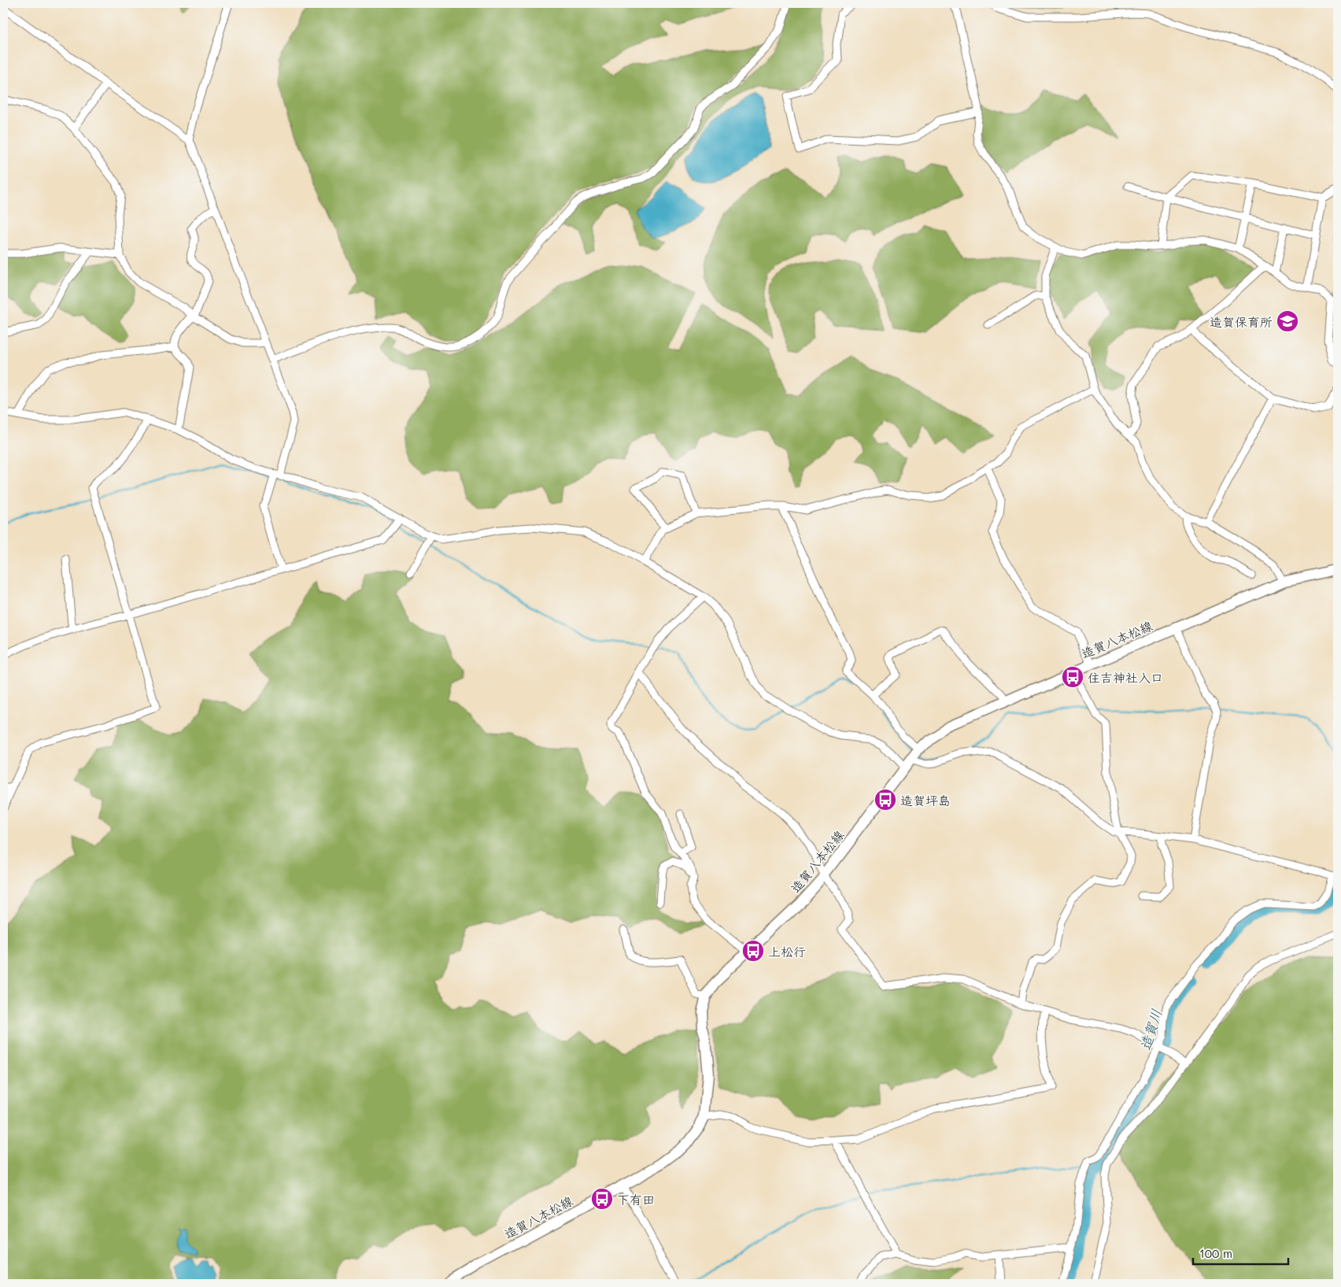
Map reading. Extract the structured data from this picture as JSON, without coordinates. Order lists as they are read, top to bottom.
{
  "streets": {
    "main road": ["造賀八本松線"]
  },
  "water": ["造賀川"],
  "places": {
    "school or university": ["造賀保育所"],
    "bus stop": [
      "住吉神社入口",
      "造賀坪島",
      "上松行",
      "下有田"
    ]
  },
  "scale_bar": "100 m"
}
